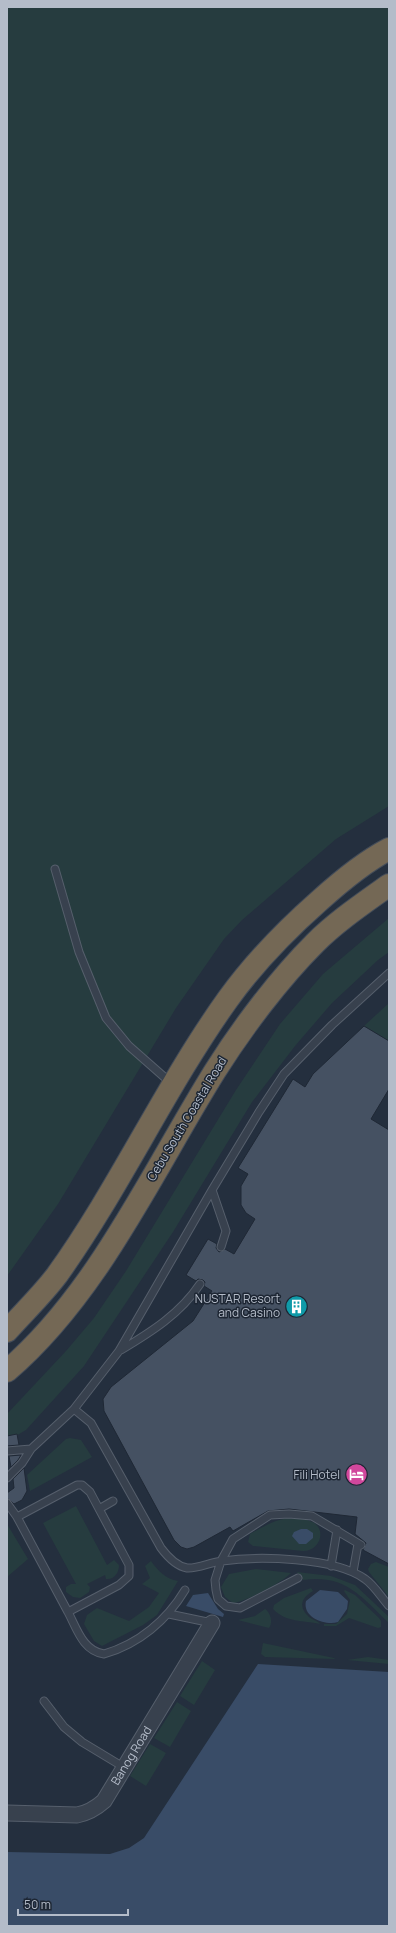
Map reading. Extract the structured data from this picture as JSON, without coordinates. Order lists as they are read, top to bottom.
{
  "streets": {
    "highway": ["Cebu South Coastal Road"],
    "street": ["Banog Road"]
  },
  "places": {
    "building": ["NUSTAR Resort and Casino"],
    "hotel": ["Fili Hotel"]
  },
  "scale_bar": "50 m"
}
